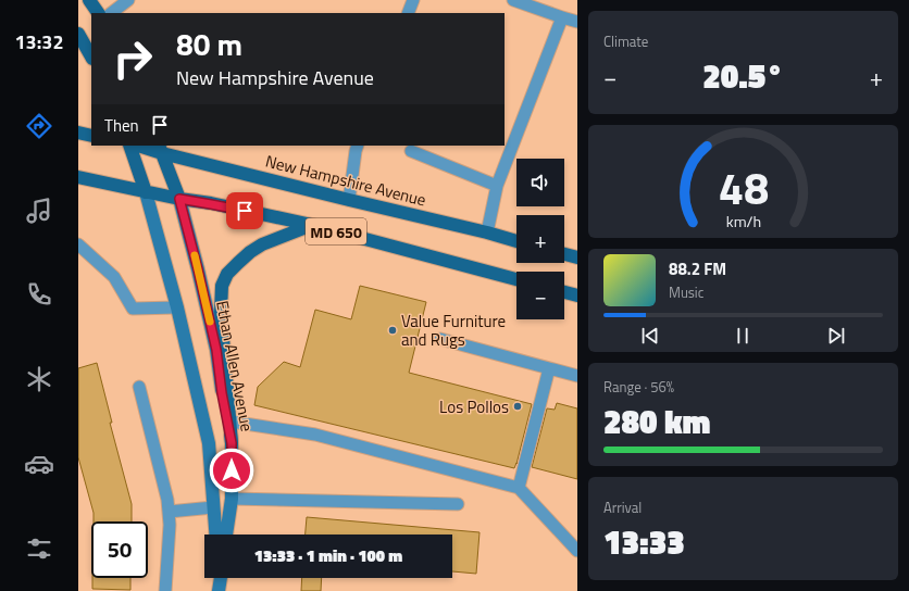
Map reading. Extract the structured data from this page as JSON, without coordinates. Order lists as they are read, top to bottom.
{
  "streets": {
    "main road": ["New Hampshire Avenue", "MD 650", "Ethan Allen Avenue"]
  },
  "crossings": [
    ["MD 650", "Ethan Allen Avenue"]
  ],
  "places": ["Value Furniture and Rugs", "Los Pollos"],
  "page": {
    "tabs": "13:32",
    "tile": [
      "Climate",
      ["Range · 56%", "280 km"],
      ["Arrival", "13:33"]
    ],
    "turn": ["80 m", "New Hampshire Avenue"],
    "heat": ["−", "20.5°", "+"],
    "then": "Then",
    "map_buttons": ["+", "−"],
    "song": ["88.2 FM", "Music"],
    "limit": "50",
    "trip": "13:33 · 1 min · 100 m",
    "gauge": ["48", "km/h"]
  }
}
